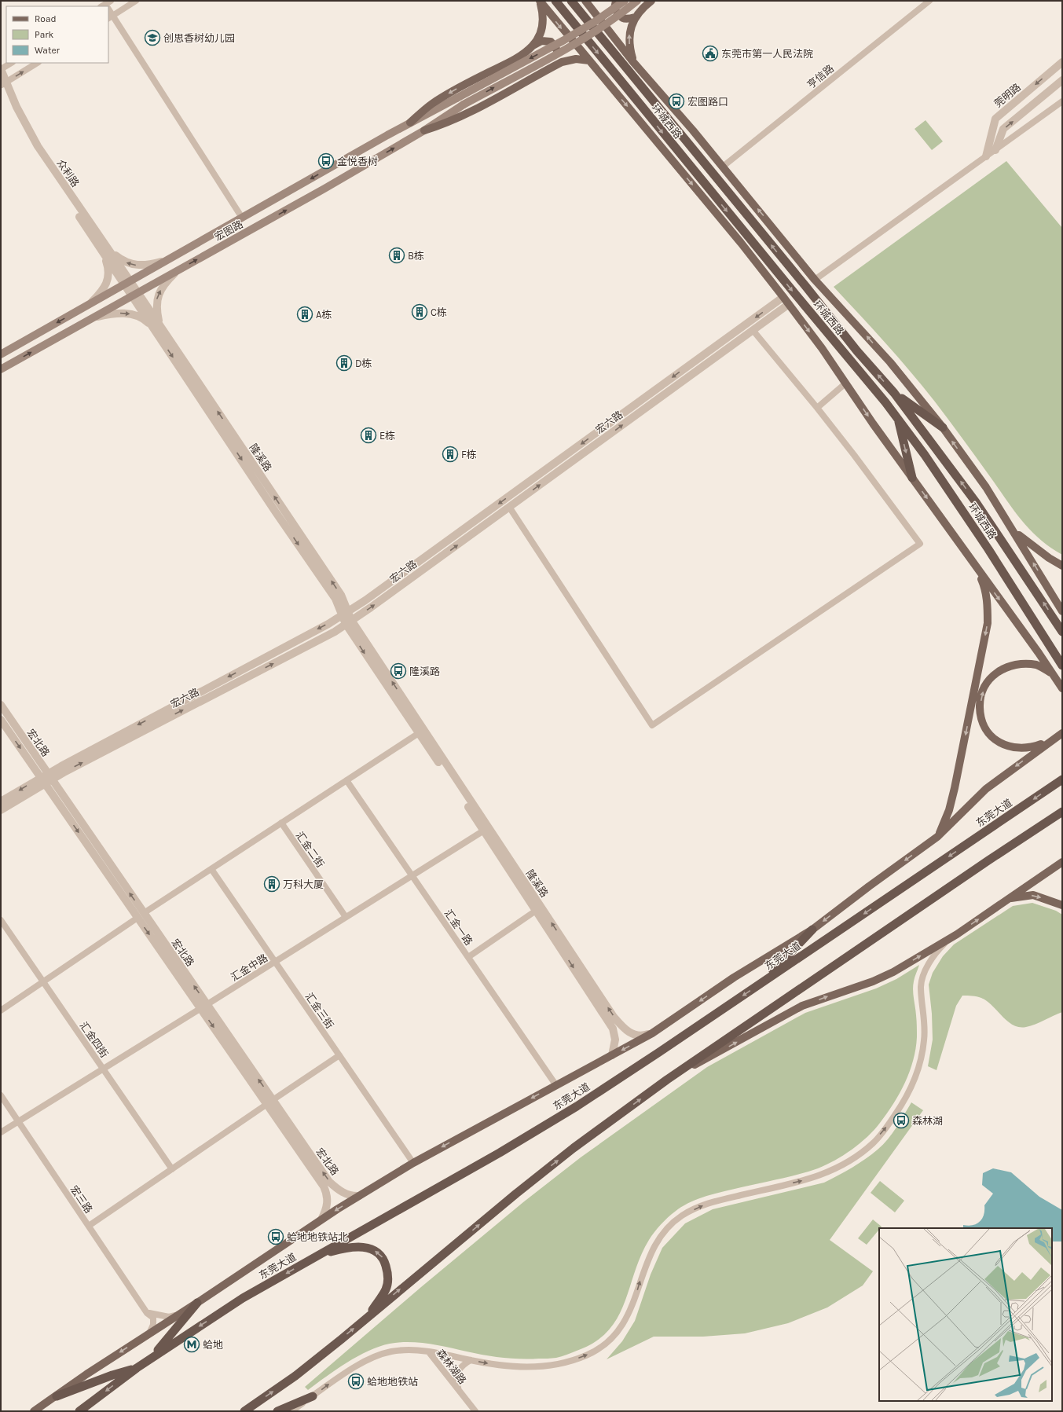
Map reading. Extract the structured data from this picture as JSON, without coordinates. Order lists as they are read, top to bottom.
{
  "streets": {
    "highway": ["环城西路", "东莞大道"],
    "main road": ["宏图路"],
    "street": [
      "亨信路",
      "莞明路",
      "众利路",
      "宏六路",
      "隆溪路",
      "宏北路",
      "汇金二街",
      "汇金一路",
      "汇金中路",
      "汇金三街",
      "汇金四街",
      "宏三路",
      "森林湖路"
    ]
  },
  "crossings": [
    ["众利路", "宏图路"],
    ["众利路", "隆溪路"],
    ["宏图路", "隆溪路"],
    ["宏六路", "隆溪路"],
    ["宏六路", "宏北路"],
    ["隆溪路", "汇金中路"],
    ["宏北路", "汇金中路"],
    ["汇金二街", "汇金中路"],
    ["汇金一路", "汇金中路"],
    ["汇金中路", "汇金三街"],
    ["汇金中路", "汇金四街"],
    ["汇金中路", "宏三路"]
  ],
  "places": {
    "school or university": ["创思香树幼儿园"],
    "public building": ["东莞市第一人民法院"],
    "bus stop": [
      "宏图路口",
      "金悦香树",
      "隆溪路",
      "森林湖",
      "蛤地地铁站北",
      "蛤地地铁站"
    ],
    "building": [
      "B栋",
      "C栋",
      "A栋",
      "D栋",
      "E栋",
      "F栋",
      "万科大厦"
    ],
    "metro station": ["蛤地"]
  },
  "legend": ["Road", "Park", "Water"]
}
